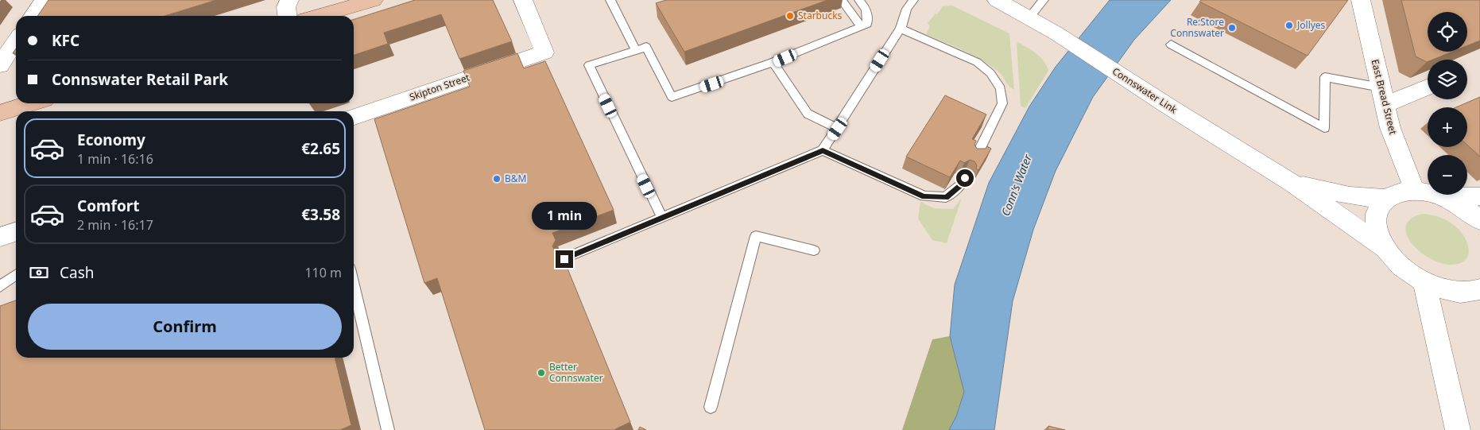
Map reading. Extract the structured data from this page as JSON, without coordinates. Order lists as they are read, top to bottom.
{
  "streets": {
    "street": ["Skipton Street", "Connswater Link", "East Bread Street"]
  },
  "water": ["Conn's Water"],
  "places": [
    "Starbucks",
    "Jollyes",
    "Re:Store Connswater",
    "B&M",
    "Better Connswater"
  ],
  "page": {
    "map_buttons": ["+", "−"],
    "banner": ["KFC", "Connswater Retail Park"],
    "list": [
      {
        "name": "Economy",
        "note": "1 min · 16:16",
        "value": "€2.65"
      },
      {
        "name": "Comfort",
        "note": "2 min · 16:17",
        "value": "€3.58"
      }
    ],
    "bubble": "1 min",
    "pay": ["Cash", "110 m"],
    "buttons": "Confirm"
  }
}
